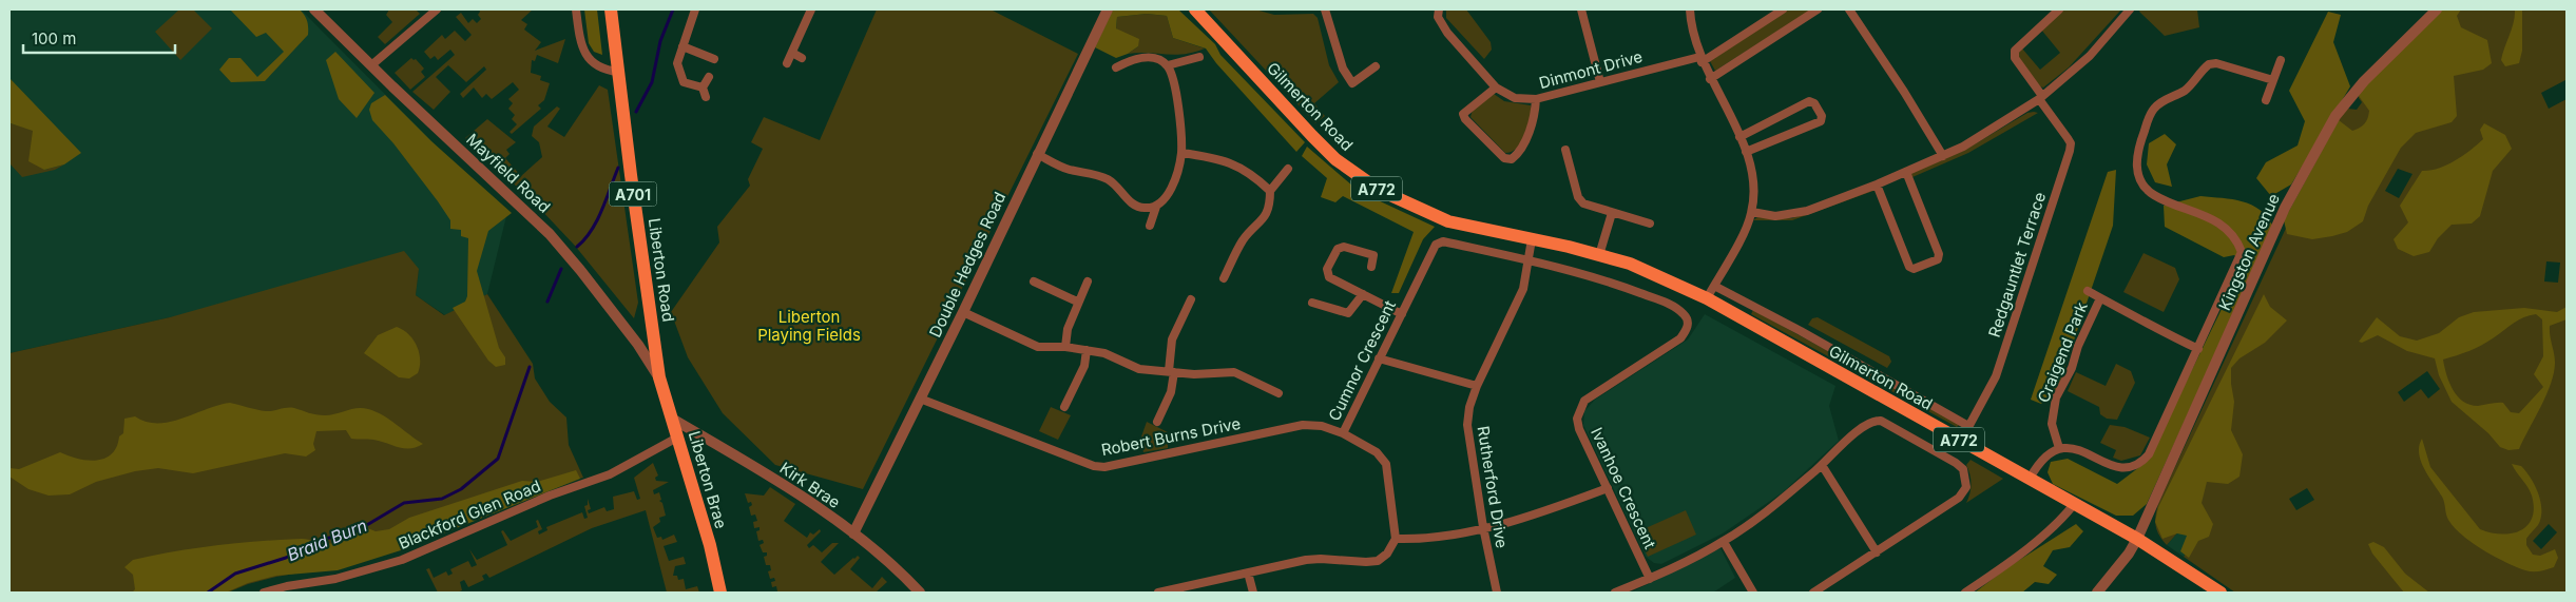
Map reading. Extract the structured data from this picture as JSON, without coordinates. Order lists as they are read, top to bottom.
{
  "streets": {
    "main road": [
      "Gilmerton Road",
      "A772",
      "A701",
      "Liberton Road",
      "Liberton Brae"
    ],
    "street": [
      "Dinmont Drive",
      "Mayfield Road",
      "Kingston Avenue",
      "Double Hedges Road",
      "Redgauntlet Terrace",
      "Craigend Park",
      "Cumnor Crescent",
      "Robert Burns Drive",
      "Kirk Brae",
      "Rutherford Drive",
      "Ivanhoe Crescent",
      "Blackford Glen Road"
    ]
  },
  "crossings": [
    ["Gilmerton Road", "Kingston Avenue"],
    ["Gilmerton Road", "Redgauntlet Terrace"],
    ["Gilmerton Road", "Rutherford Drive"],
    ["Mayfield Road", "Liberton Road"],
    ["Mayfield Road", "Liberton Brae"],
    ["Double Hedges Road", "Robert Burns Drive"],
    ["Double Hedges Road", "Kirk Brae"],
    ["Liberton Road", "Liberton Brae"],
    ["Cumnor Crescent", "Robert Burns Drive"],
    ["Cumnor Crescent", "Rutherford Drive"],
    ["Cumnor Crescent", "Ivanhoe Crescent"],
    ["Liberton Brae", "Kirk Brae"],
    ["Liberton Brae", "Blackford Glen Road"],
    ["Rutherford Drive", "Ivanhoe Crescent"]
  ],
  "water": ["Braid Burn"],
  "parks": ["Liberton Playing Fields"],
  "scale_bar": "100 m"
}
